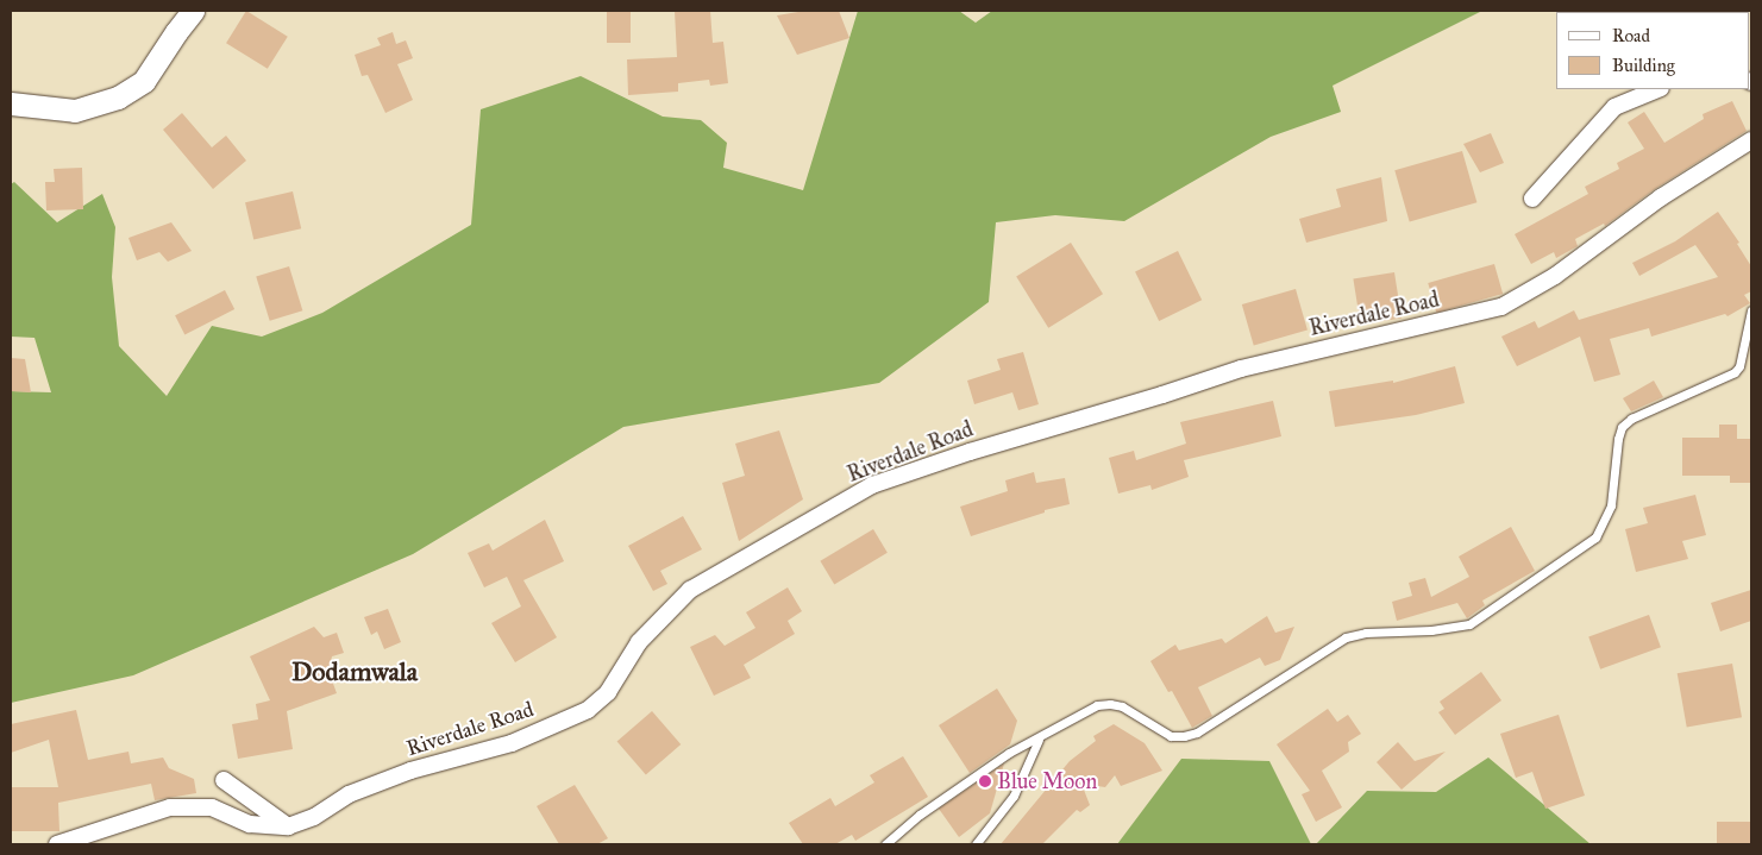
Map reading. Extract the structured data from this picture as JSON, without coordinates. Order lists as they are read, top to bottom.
{
  "streets": {
    "street": ["Riverdale Road"]
  },
  "districts": ["Dodamwala"],
  "places": ["Blue Moon"],
  "legend": ["Road", "Building"]
}
